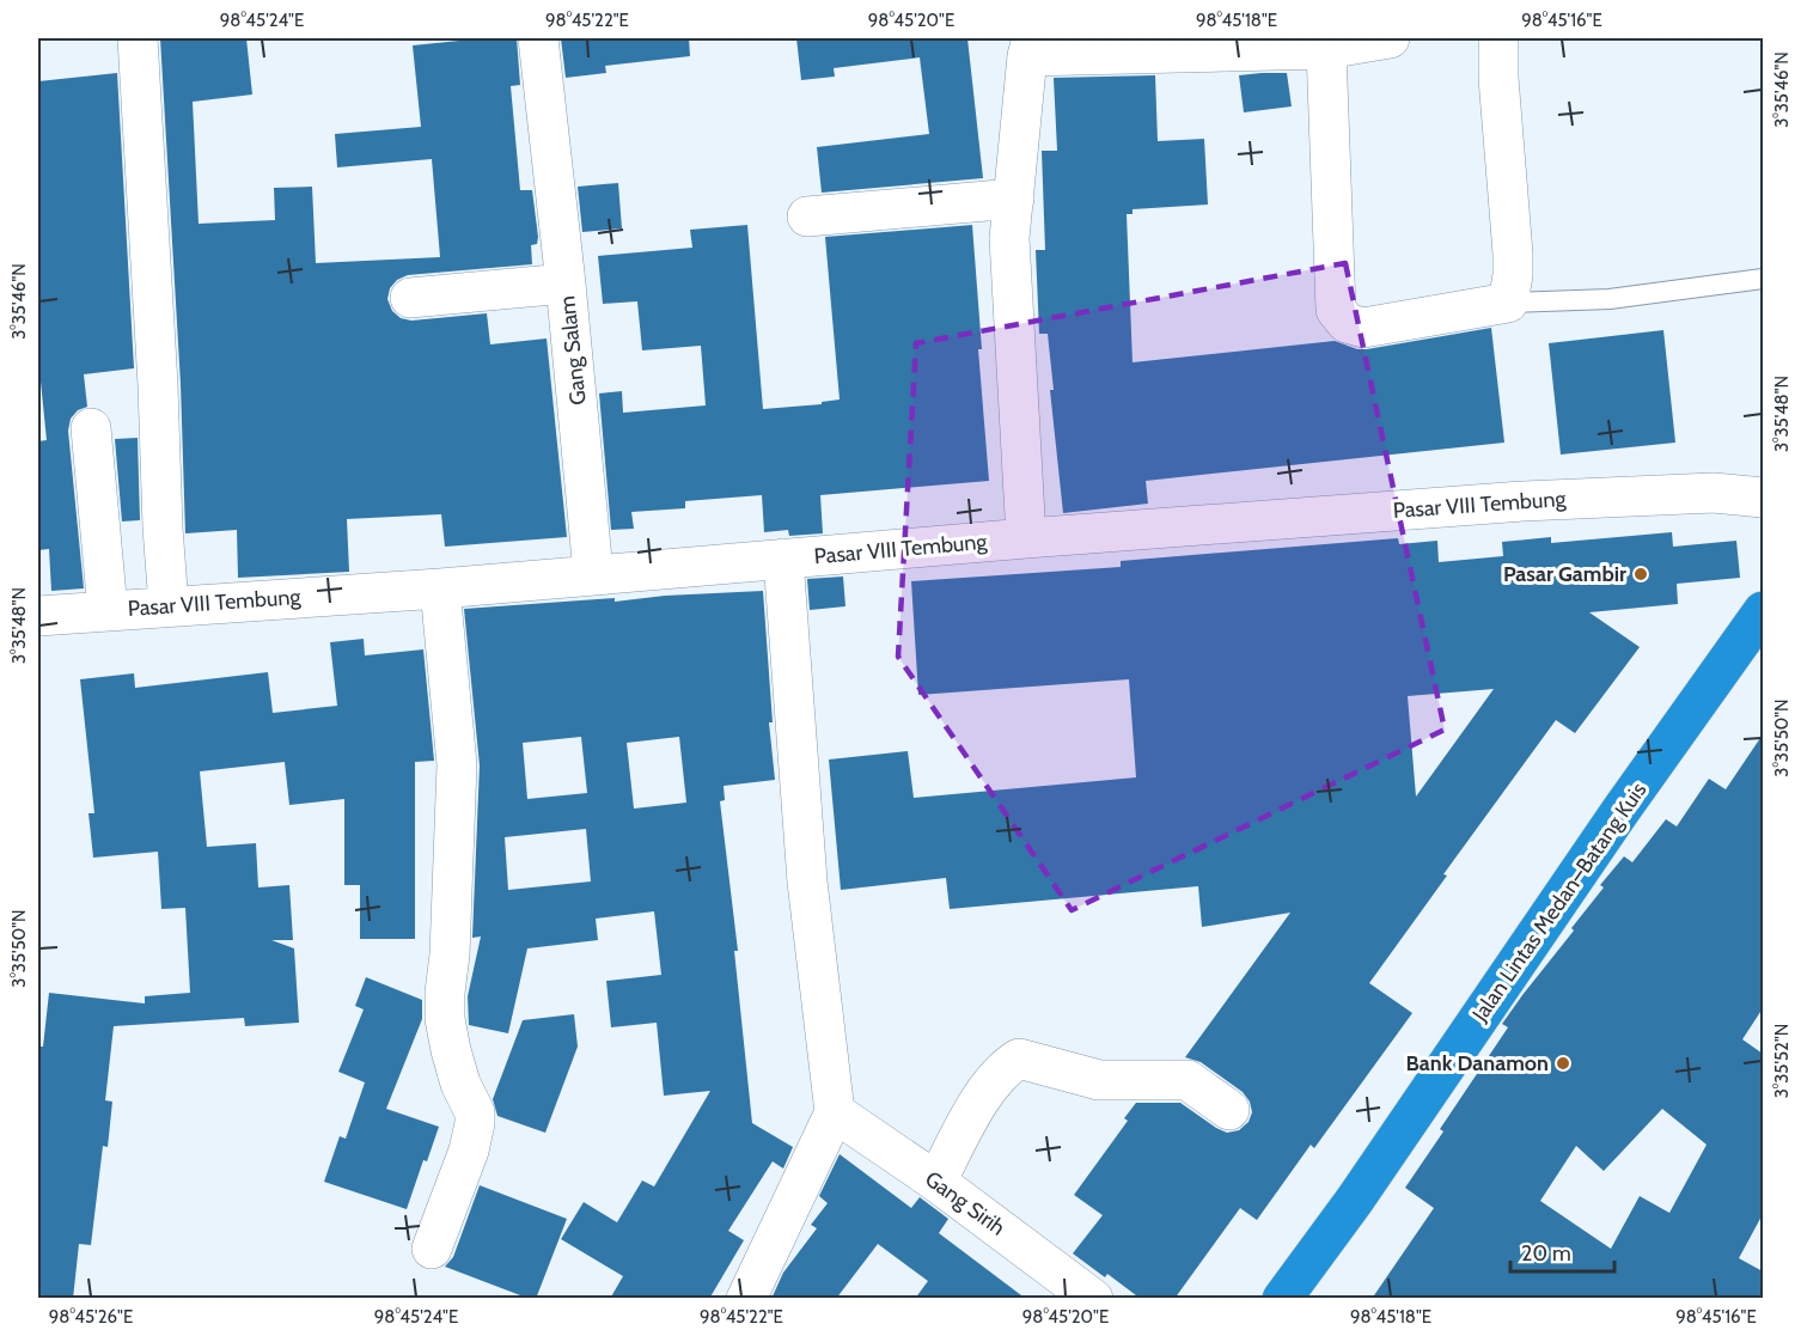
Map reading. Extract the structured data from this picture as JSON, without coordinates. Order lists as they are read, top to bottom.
{
  "streets": {
    "highway": ["Jalan Lintas Medan–Batang Kuis"],
    "street": ["Gang Salam", "Pasar VIII Tembung", "Gang Sirih"]
  },
  "crossings": [
    ["Gang Salam", "Pasar VIII Tembung"]
  ],
  "places": ["Pasar Gambir", "Bank Danamon"],
  "scale_bar": "20 m",
  "coordinates": [
    "98°45'24\"E",
    "98°45'22\"E",
    "98°45'20\"E",
    "98°45'18\"E",
    "98°45'16\"E",
    "3°35'46\"N",
    "3°35'48\"N",
    "3°35'50\"N",
    "3°35'52\"N",
    "98°45'26\"E"
  ]
}
